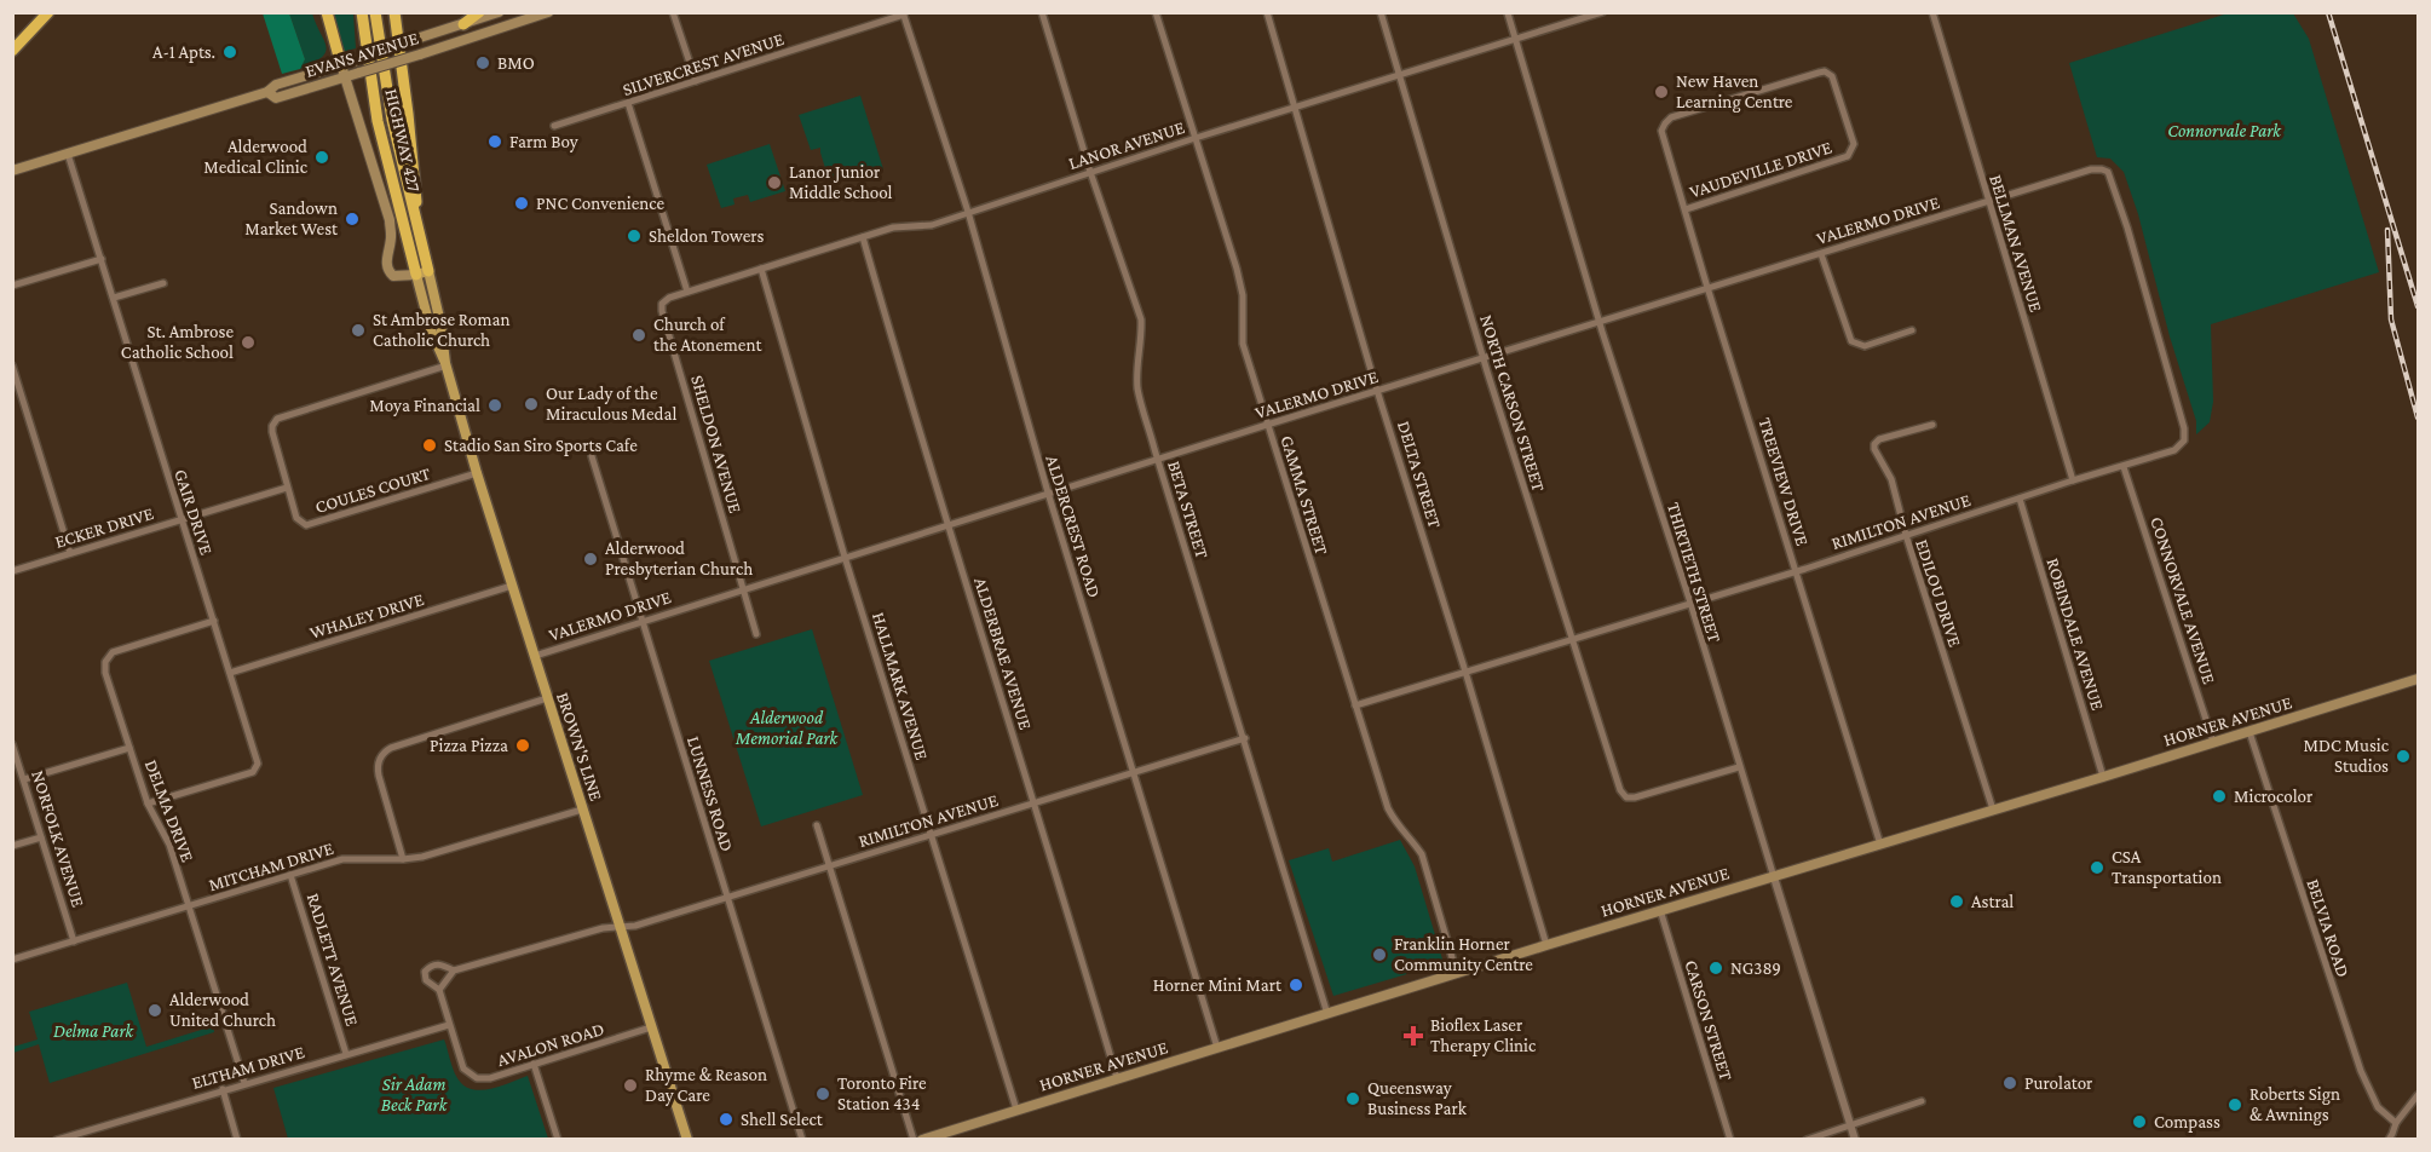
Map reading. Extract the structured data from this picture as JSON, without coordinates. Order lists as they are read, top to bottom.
{
  "streets": {
    "highway": ["HIGHWAY 427"],
    "main road": ["EVANS AVENUE", "HORNER AVENUE", "BROWN'S LINE"],
    "street": [
      "SILVERCREST AVENUE",
      "LANOR AVENUE",
      "VAUDEVILLE DRIVE",
      "VALERMO DRIVE",
      "BELLMAN AVENUE",
      "NORTH CARSON STREET",
      "SHELDON AVENUE",
      "DELTA STREET",
      "TREEVIEW DRIVE",
      "COULES COURT",
      "GAMMA STREET",
      "BETA STREET",
      "GAIR DRIVE",
      "RIMILTON AVENUE",
      "ALDERCREST ROAD",
      "ECKER DRIVE",
      "THIRTIETH STREET",
      "EDILOU DRIVE",
      "CONNORVALE AVENUE",
      "WHALEY DRIVE",
      "ROBINDALE AVENUE",
      "ALDERBRAE AVENUE",
      "HALLMARK AVENUE",
      "LUNNESS ROAD",
      "DELMA DRIVE",
      "NORFOLK AVENUE",
      "MITCHAM DRIVE",
      "BELVIA ROAD",
      "RADLETT AVENUE",
      "CARSON STREET",
      "AVALON ROAD",
      "ELTHAM DRIVE"
    ]
  },
  "crossings": [
    ["EVANS AVENUE", "GAIR DRIVE"],
    ["SILVERCREST AVENUE", "ALDERCREST ROAD"],
    ["HIGHWAY 427", "BROWN'S LINE"],
    ["LANOR AVENUE", "NORTH CARSON STREET"],
    ["LANOR AVENUE", "SHELDON AVENUE"],
    ["LANOR AVENUE", "DELTA STREET"],
    ["LANOR AVENUE", "GAMMA STREET"],
    ["LANOR AVENUE", "BETA STREET"],
    ["LANOR AVENUE", "ALDERCREST ROAD"],
    ["LANOR AVENUE", "THIRTIETH STREET"],
    ["LANOR AVENUE", "ALDERBRAE AVENUE"],
    ["LANOR AVENUE", "HALLMARK AVENUE"],
    ["VAUDEVILLE DRIVE", "TREEVIEW DRIVE"],
    ["VALERMO DRIVE", "BELLMAN AVENUE"],
    ["VALERMO DRIVE", "NORTH CARSON STREET"],
    ["VALERMO DRIVE", "SHELDON AVENUE"],
    ["VALERMO DRIVE", "DELTA STREET"],
    ["VALERMO DRIVE", "TREEVIEW DRIVE"],
    ["VALERMO DRIVE", "GAMMA STREET"],
    ["VALERMO DRIVE", "BETA STREET"],
    ["VALERMO DRIVE", "RIMILTON AVENUE"],
    ["VALERMO DRIVE", "ALDERCREST ROAD"],
    ["VALERMO DRIVE", "THIRTIETH STREET"],
    ["VALERMO DRIVE", "ALDERBRAE AVENUE"],
    ["VALERMO DRIVE", "HALLMARK AVENUE"],
    ["VALERMO DRIVE", "BROWN'S LINE"],
    ["VALERMO DRIVE", "LUNNESS ROAD"],
    ["BELLMAN AVENUE", "RIMILTON AVENUE"],
    ["NORTH CARSON STREET", "RIMILTON AVENUE"],
    ["NORTH CARSON STREET", "THIRTIETH STREET"],
    ["DELTA STREET", "RIMILTON AVENUE"],
    ["DELTA STREET", "HORNER AVENUE"],
    ["TREEVIEW DRIVE", "RIMILTON AVENUE"],
    ["TREEVIEW DRIVE", "HORNER AVENUE"],
    ["COULES COURT", "ECKER DRIVE"],
    ["COULES COURT", "BROWN'S LINE"],
    ["GAMMA STREET", "RIMILTON AVENUE"],
    ["GAMMA STREET", "HORNER AVENUE"],
    ["BETA STREET", "RIMILTON AVENUE"],
    ["BETA STREET", "HORNER AVENUE"],
    ["GAIR DRIVE", "ECKER DRIVE"],
    ["GAIR DRIVE", "WHALEY DRIVE"],
    ["GAIR DRIVE", "DELMA DRIVE"],
    ["RIMILTON AVENUE", "ALDERCREST ROAD"],
    ["RIMILTON AVENUE", "THIRTIETH STREET"],
    ["RIMILTON AVENUE", "EDILOU DRIVE"],
    ["RIMILTON AVENUE", "CONNORVALE AVENUE"],
    ["RIMILTON AVENUE", "ROBINDALE AVENUE"],
    ["RIMILTON AVENUE", "ALDERBRAE AVENUE"],
    ["RIMILTON AVENUE", "HALLMARK AVENUE"],
    ["RIMILTON AVENUE", "BROWN'S LINE"],
    ["RIMILTON AVENUE", "LUNNESS ROAD"],
    ["ALDERCREST ROAD", "HORNER AVENUE"],
    ["THIRTIETH STREET", "HORNER AVENUE"],
    ["EDILOU DRIVE", "HORNER AVENUE"],
    ["CONNORVALE AVENUE", "HORNER AVENUE"],
    ["WHALEY DRIVE", "BROWN'S LINE"],
    ["ROBINDALE AVENUE", "HORNER AVENUE"],
    ["ALDERBRAE AVENUE", "HORNER AVENUE"],
    ["HALLMARK AVENUE", "HORNER AVENUE"],
    ["HORNER AVENUE", "BELVIA ROAD"],
    ["HORNER AVENUE", "CARSON STREET"],
    ["BROWN'S LINE", "MITCHAM DRIVE"],
    ["BROWN'S LINE", "AVALON ROAD"],
    ["DELMA DRIVE", "MITCHAM DRIVE"],
    ["DELMA DRIVE", "ELTHAM DRIVE"],
    ["NORFOLK AVENUE", "MITCHAM DRIVE"],
    ["MITCHAM DRIVE", "RADLETT AVENUE"],
    ["RADLETT AVENUE", "ELTHAM DRIVE"],
    ["AVALON ROAD", "ELTHAM DRIVE"]
  ],
  "parks": [
    "Connorvale Park",
    "Alderwood Memorial Park",
    "Delma Park",
    "Sir Adam Beck Park"
  ],
  "places": {
    "other": [
      "A-1 Apts.",
      "BMO",
      "New Haven Learning Centre",
      "Farm Boy",
      "Alderwood Medical Clinic",
      "Lanor Junior Middle School",
      "PNC Convenience",
      "Sandown Market West",
      "Sheldon Towers",
      "St Ambrose Roman Catholic Church",
      "Church of the Atonement",
      "St. Ambrose Catholic School",
      "Our Lady of the Miraculous Medal",
      "Moya Financial",
      "Stadio San Siro Sports Cafe",
      "Alderwood Presbyterian Church",
      "Pizza Pizza",
      "MDC Music Studios",
      "Microcolor",
      "CSA Transportation",
      "Astral",
      "Franklin Horner Community Centre",
      "NG389",
      "Horner Mini Mart",
      "Alderwood United Church",
      "Purolator",
      "Rhyme & Reason Day Care",
      "Toronto Fire Station 434",
      "Queensway Business Park",
      "Roberts Sign & Awnings",
      "Shell Select",
      "Compass"
    ],
    "health": ["Bioflex Laser Therapy Clinic"]
  }
}
